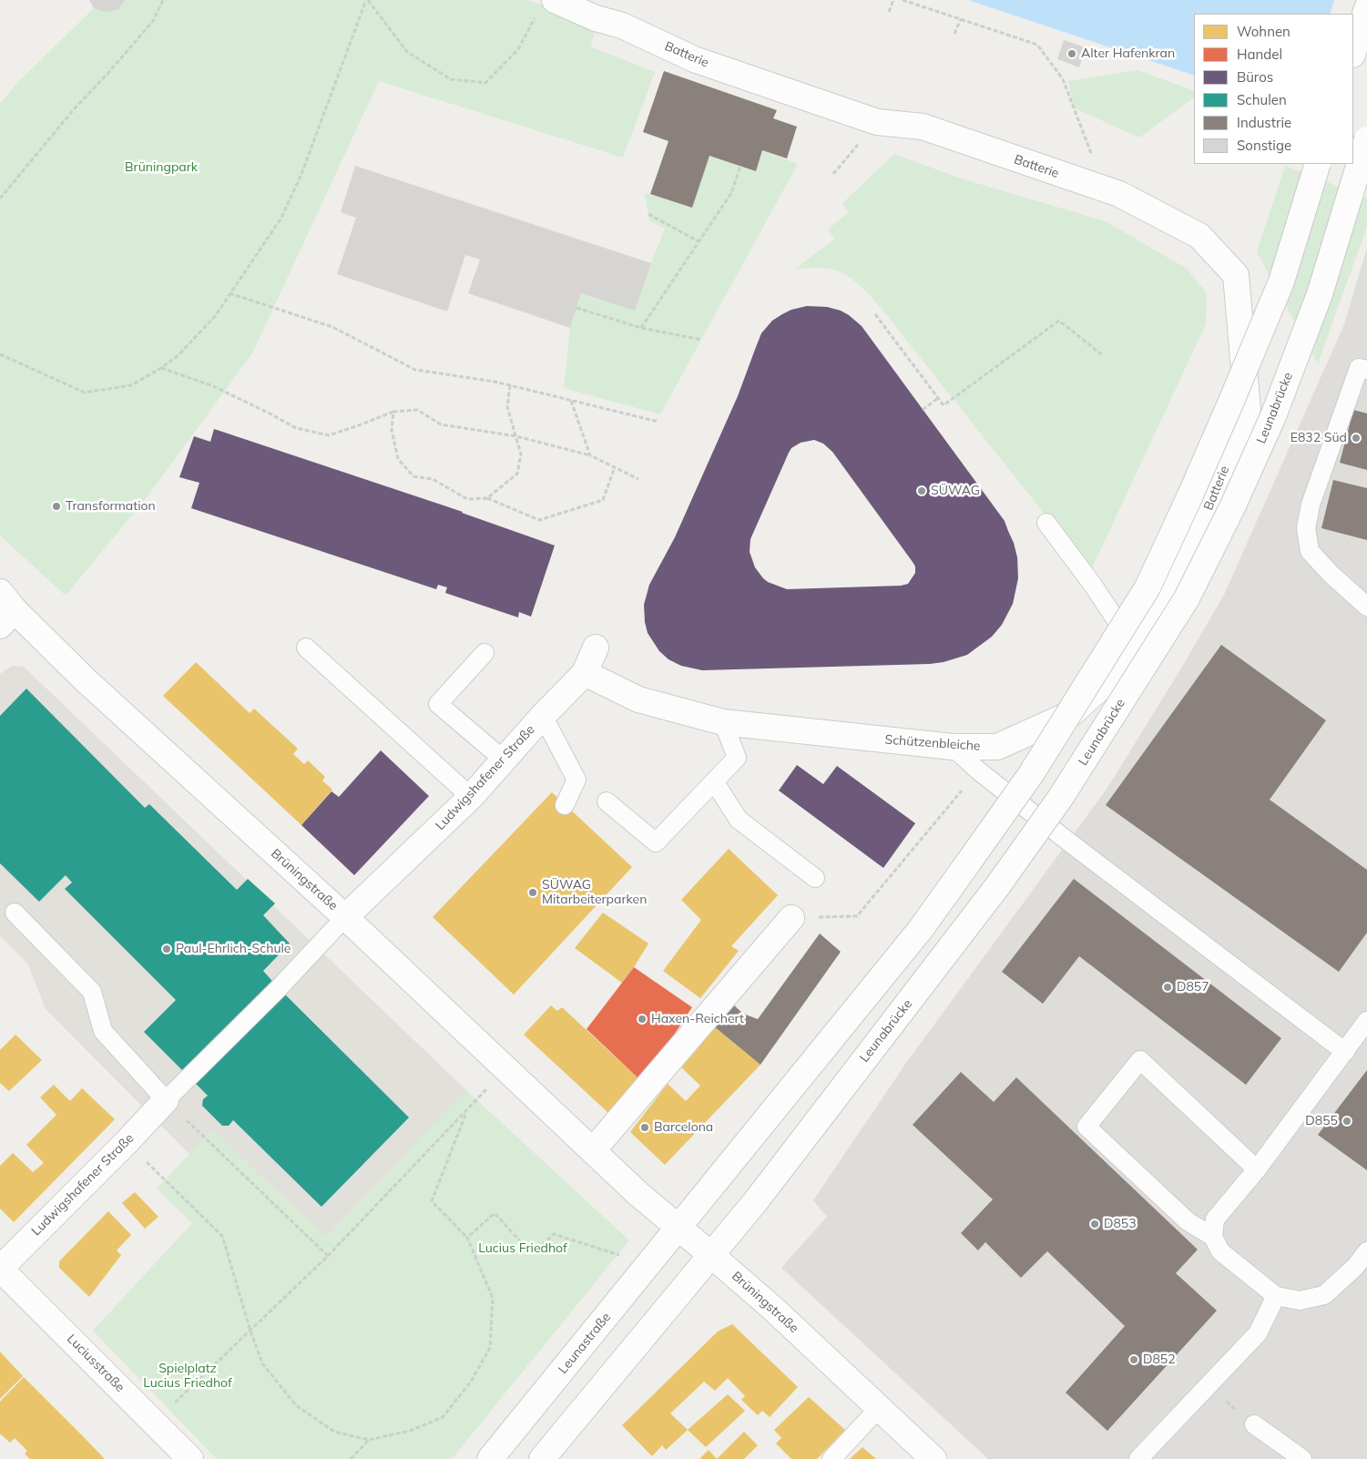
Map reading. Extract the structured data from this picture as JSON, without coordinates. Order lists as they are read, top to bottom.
{
  "streets": {
    "street": [
      "Batterie",
      "Leunabrücke",
      "Schützenbleiche",
      "Ludwigshafener Straße",
      "Brüningstraße",
      "Leunastraße",
      "Luciusstraße"
    ]
  },
  "crossings": [
    ["Batterie", "Schützenbleiche"],
    ["Leunabrücke", "Brüningstraße"],
    ["Schützenbleiche", "Ludwigshafener Straße"],
    ["Ludwigshafener Straße", "Brüningstraße"],
    ["Ludwigshafener Straße", "Luciusstraße"],
    ["Brüningstraße", "Leunastraße"]
  ],
  "parks": ["Brüningpark", "Lucius Friedhof", "Spielplatz Lucius Friedhof"],
  "places": [
    "Alter Hafenkran",
    "E832 Süd",
    "SÜWAG",
    "Transformation",
    "SÜWAG Mitarbeiterparken",
    "Paul-Ehrlich-Schule",
    "D857",
    "Haxen-Reichert",
    "D855",
    "Barcelona",
    "D853",
    "D852"
  ],
  "legend": [
    "Wohnen",
    "Handel",
    "Büros",
    "Schulen",
    "Industrie",
    "Sonstige"
  ]
}
